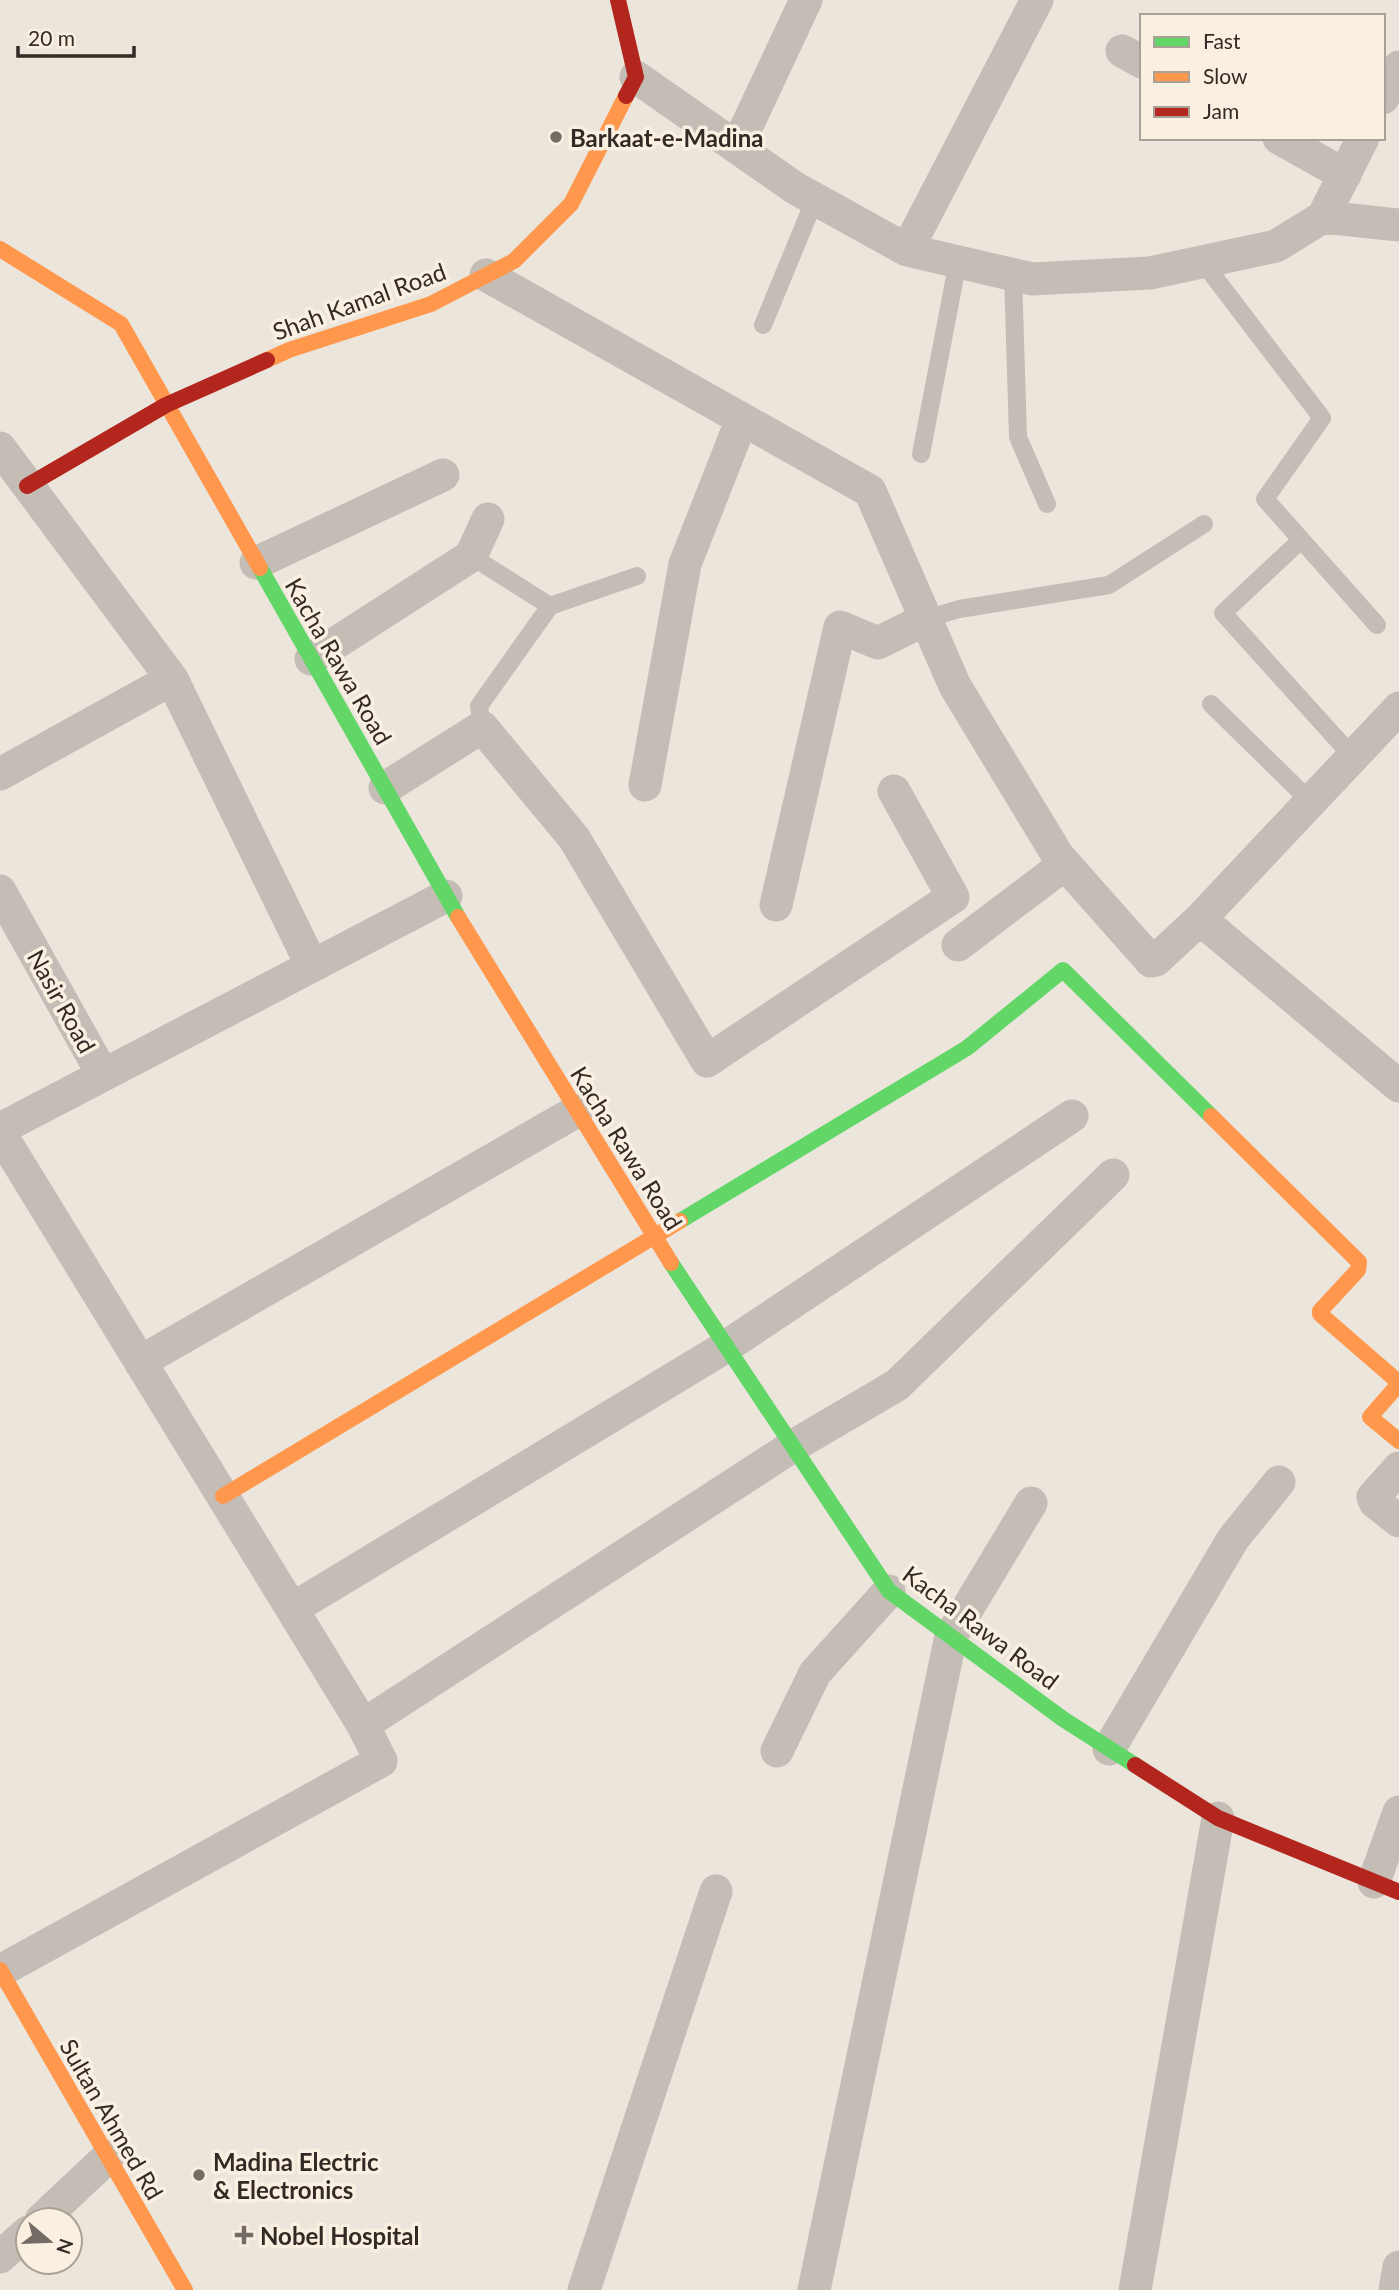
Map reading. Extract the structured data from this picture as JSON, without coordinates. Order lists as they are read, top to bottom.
{
  "streets": {
    "street": [
      "Shah Kamal Road",
      "Kacha Rawa Road",
      "Nasir Road",
      "Sultan Ahmed Rd"
    ]
  },
  "crossings": [
    ["Shah Kamal Road", "Kacha Rawa Road"]
  ],
  "places": {
    "other": ["Barkaat-e-Madina", "Madina Electric & Electronics"],
    "health": ["Nobel Hospital"]
  },
  "legend": ["Fast", "Slow", "Jam"],
  "scale_bar": "20 m",
  "north": "right"
}
